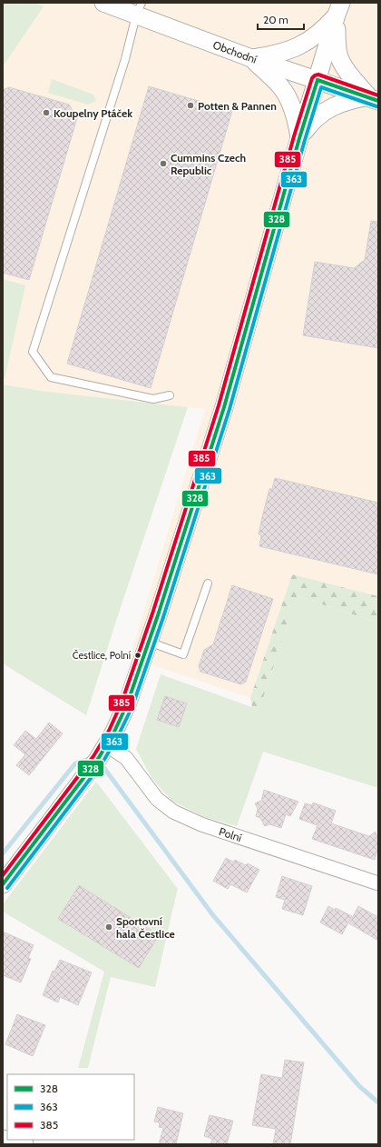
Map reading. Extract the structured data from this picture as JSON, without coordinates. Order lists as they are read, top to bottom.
{
  "streets": {
    "street": ["Obchodní", "Polní"]
  },
  "places": [
    "Potten & Pannen",
    "Koupelny Ptáček",
    "Cummins Czech Republic",
    "Čestlice, Polní",
    "Sportovní hala Čestlice"
  ],
  "lines": ["transit line 385", "transit line 328", "transit line 363"],
  "legend": ["328", "363", "385"],
  "scale_bar": "20 m"
}
